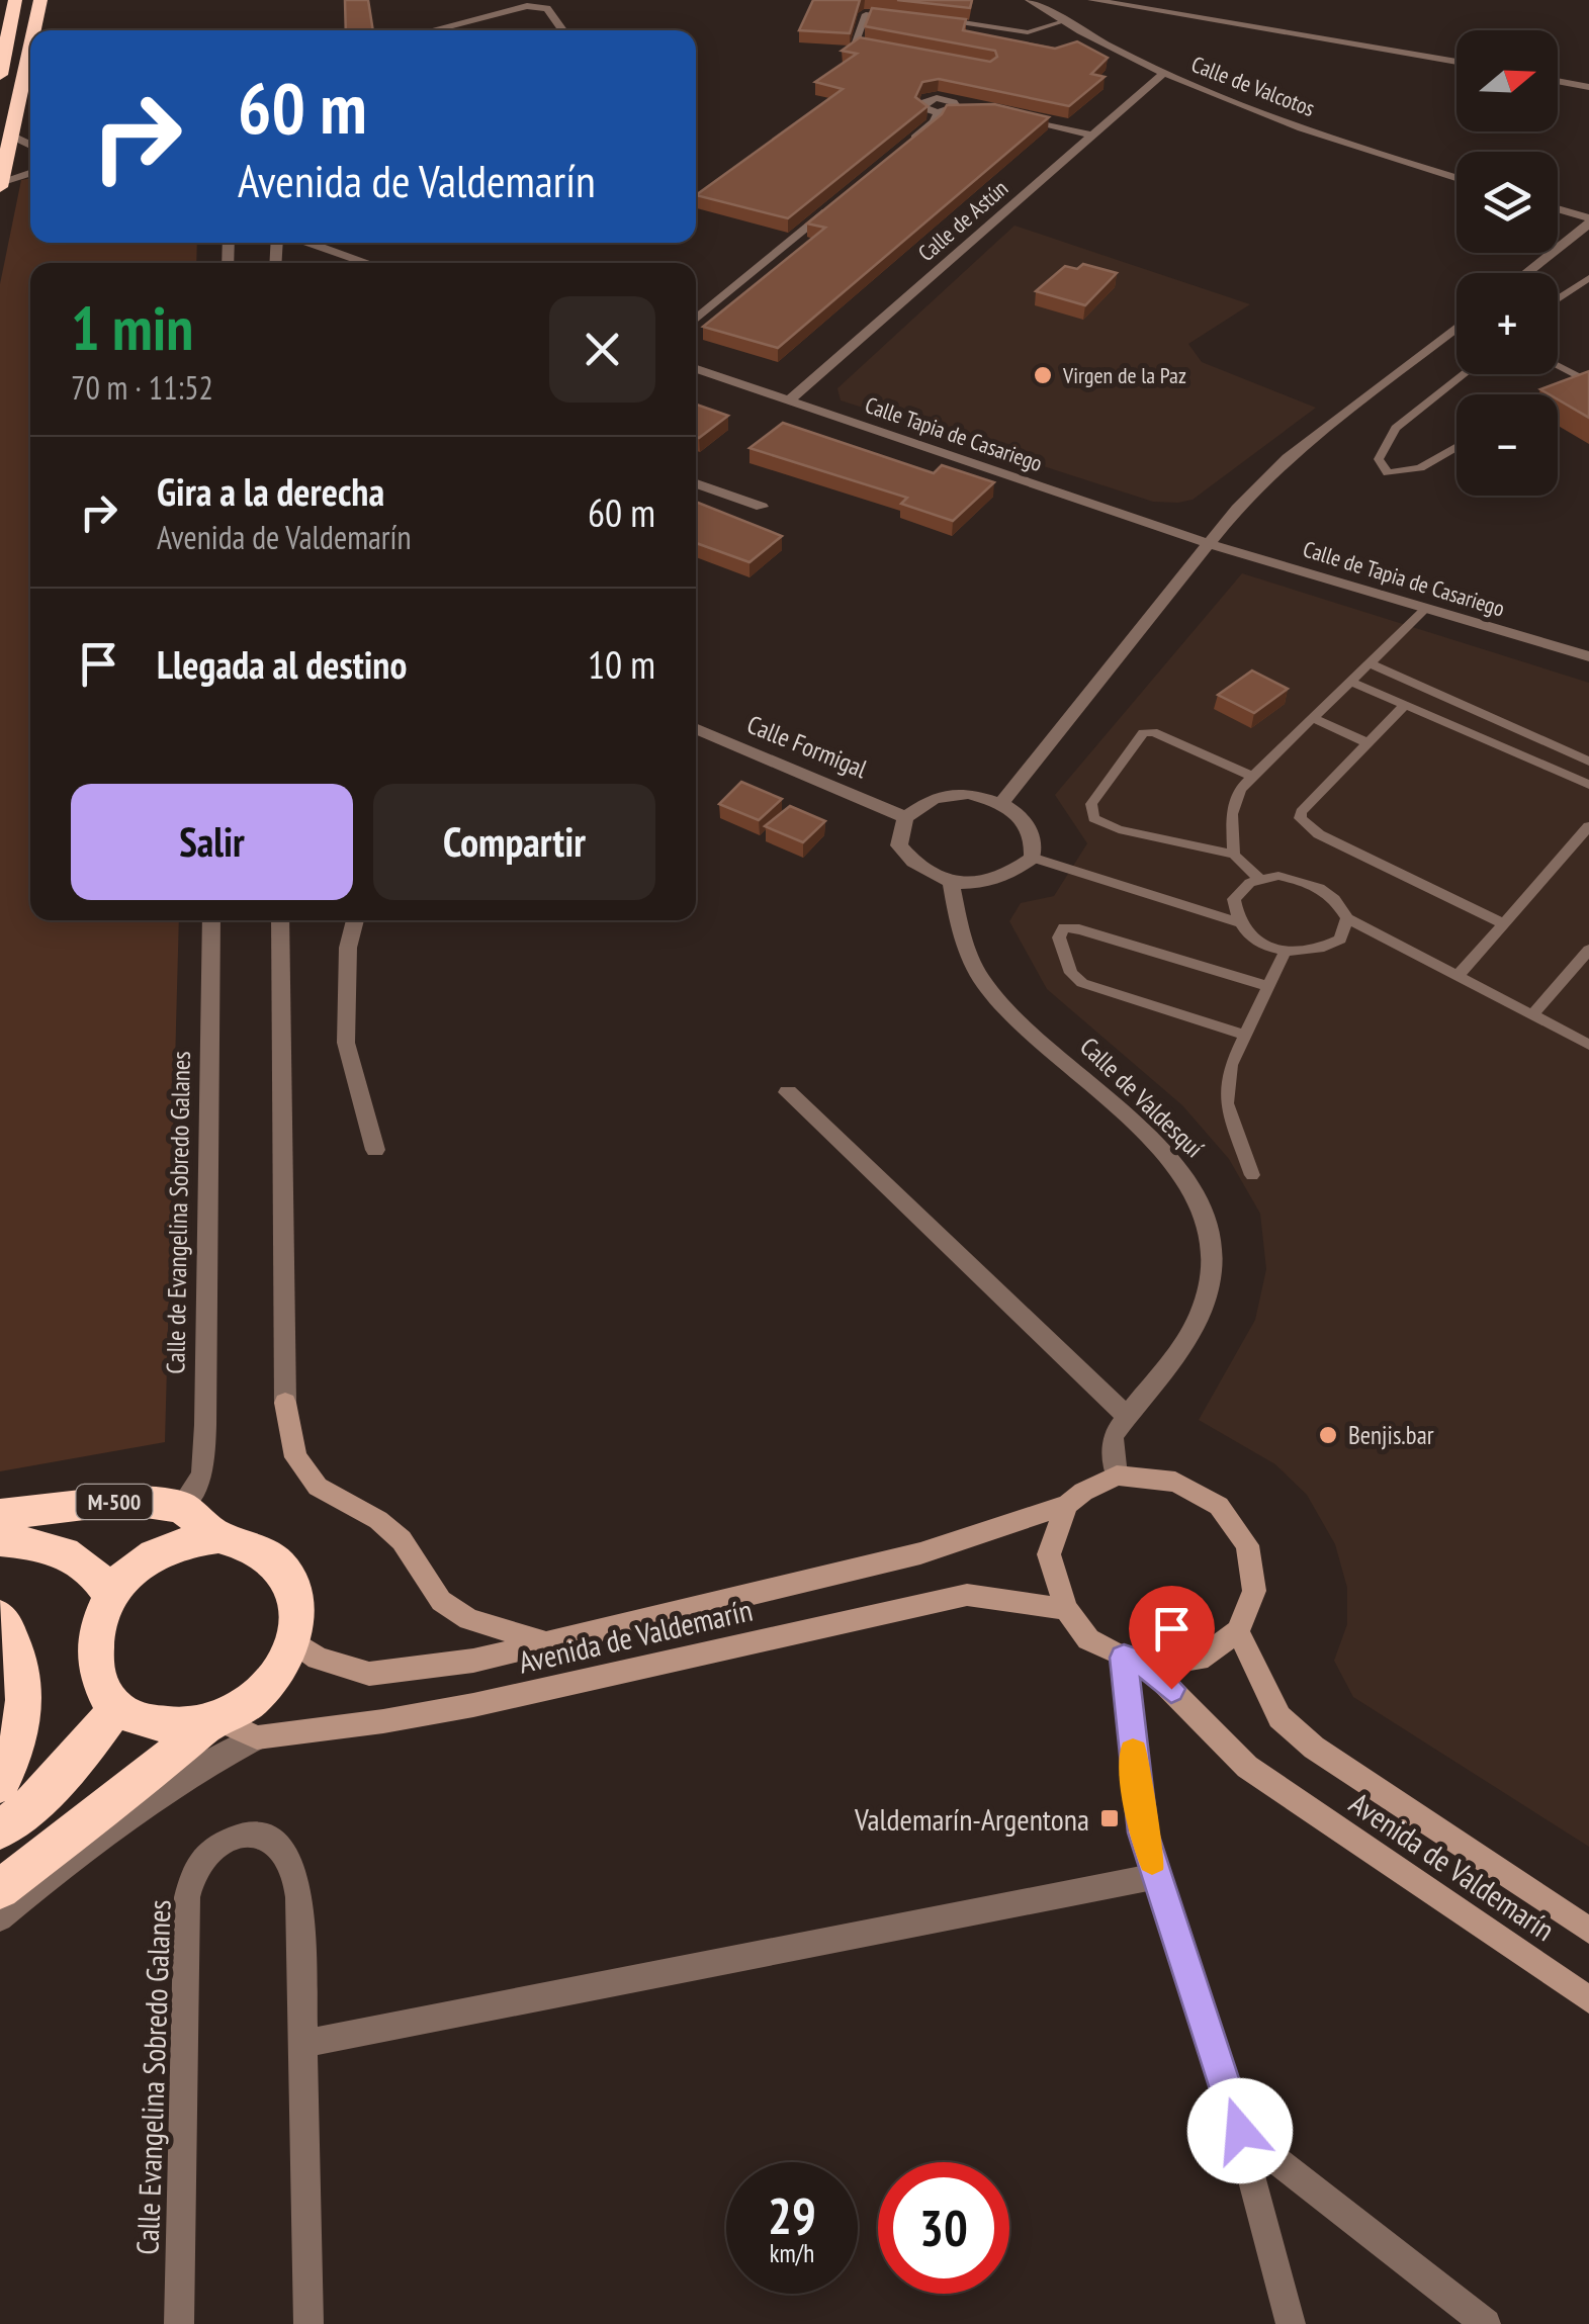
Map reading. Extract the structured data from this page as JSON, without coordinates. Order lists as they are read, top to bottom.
{
  "streets": {
    "highway": ["M-500"],
    "street": [
      "Calle de Valcotos",
      "Calle de Astún",
      "Calle Tapia de Casariego",
      "Calle de Tapia de Casariego",
      "Calle Formigal",
      "Calle de Valdesquí",
      "Calle de Evangelina Sobredo Galanes",
      "Avenida de Valdemarín",
      "Calle Evangelina Sobredo Galanes"
    ]
  },
  "crossings": [
    ["Calle de Valcotos", "Calle de Astún"],
    ["Calle de Astún", "Calle Tapia de Casariego"],
    ["Calle Tapia de Casariego", "Calle de Tapia de Casariego"],
    ["Calle Formigal", "Calle de Valdesquí"],
    ["Calle de Valdesquí", "Avenida de Valdemarín"],
    ["Calle de Evangelina Sobredo Galanes", "M-500"],
    ["M-500", "Avenida de Valdemarín"]
  ],
  "places": {
    "other": ["Virgen de la Paz", "Benjis.bar"],
    "transit": ["Valdemarín-Argentona"]
  },
  "north": "right",
  "page": {
    "map_buttons": ["+", "−"],
    "turn": ["60 m", "Avenida de Valdemarín"],
    "heading": ["1 min", "70 m · 11:52"],
    "list": [
      {
        "name": "Gira a la derecha",
        "note": "Avenida de Valdemarín",
        "value": "60 m"
      },
      {
        "name": "Llegada al destino",
        "value": "10 m"
      }
    ],
    "buttons": ["Salir", "Compartir"],
    "speed": "29 km/h",
    "limit": "30"
  }
}
